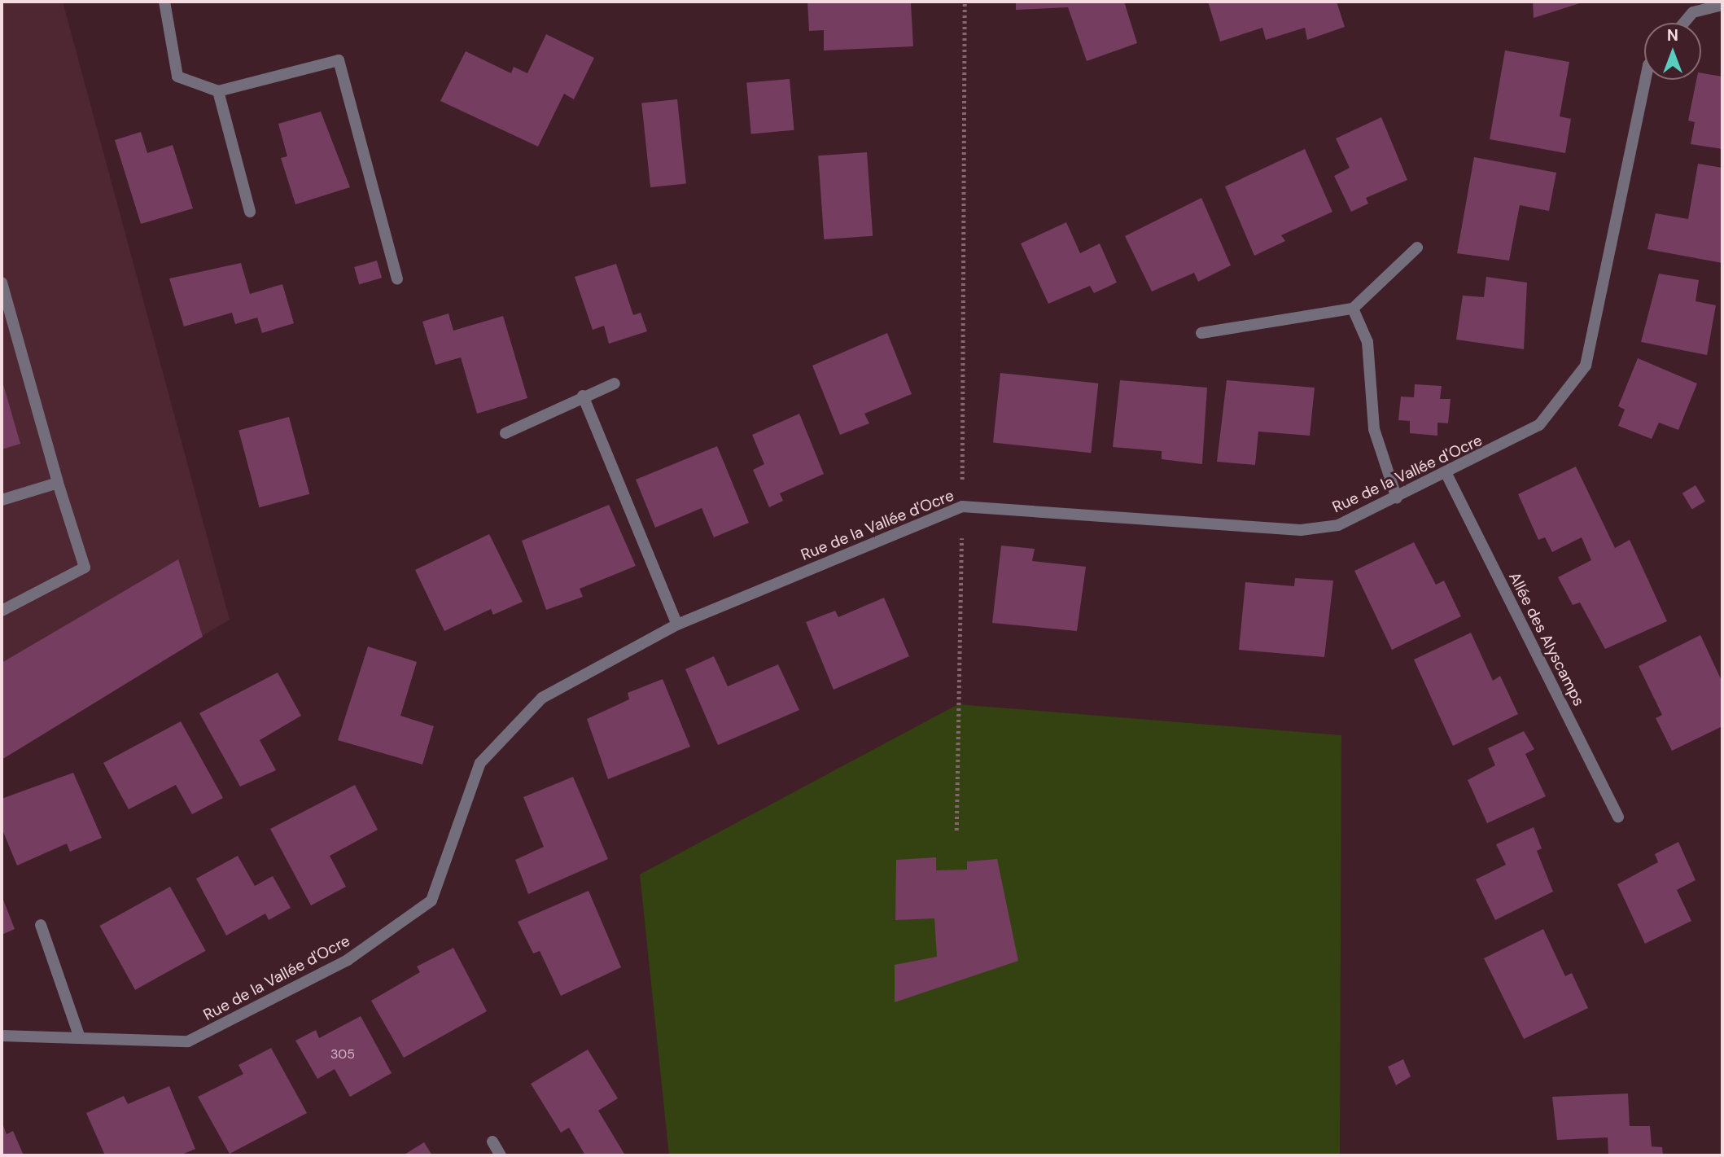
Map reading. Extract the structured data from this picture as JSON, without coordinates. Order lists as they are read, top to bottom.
{
  "streets": {
    "street": ["Rue de la Vallée d'Ocre", "Allée des Alyscamps"]
  },
  "crossings": [
    ["Rue de la Vallée d'Ocre", "Allée des Alyscamps"]
  ],
  "house_numbers": ["305"],
  "north": "top"
}
